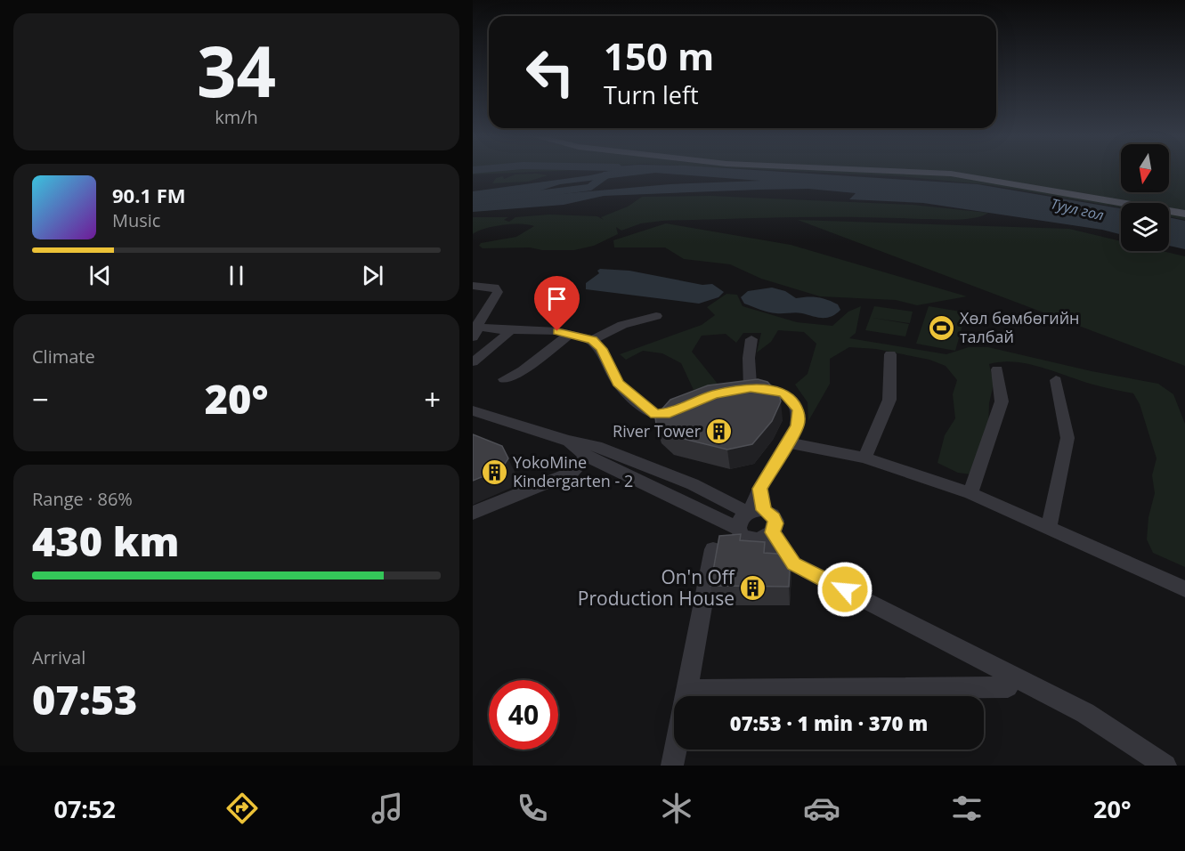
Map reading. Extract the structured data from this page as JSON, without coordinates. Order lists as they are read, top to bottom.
{
  "water": ["Туул гол"],
  "places": {
    "sports": ["Хөл бөмбөгийн талбай"],
    "building": ["River Tower", "YokoMine Kindergarten - 2", "On'n Off Production House"]
  },
  "north": "bottom",
  "page": {
    "tile": [
      ["34", "km/h"],
      "Climate",
      ["Range · 86%", "430 km"],
      ["Arrival", "07:53"]
    ],
    "turn": ["150 m", "Turn left"],
    "song": ["90.1 FM", "Music"],
    "heat": ["−", "20°", "+"],
    "limit": "40",
    "trip": "07:53 · 1 min · 370 m",
    "tabs": ["07:52", "20°"]
  }
}
